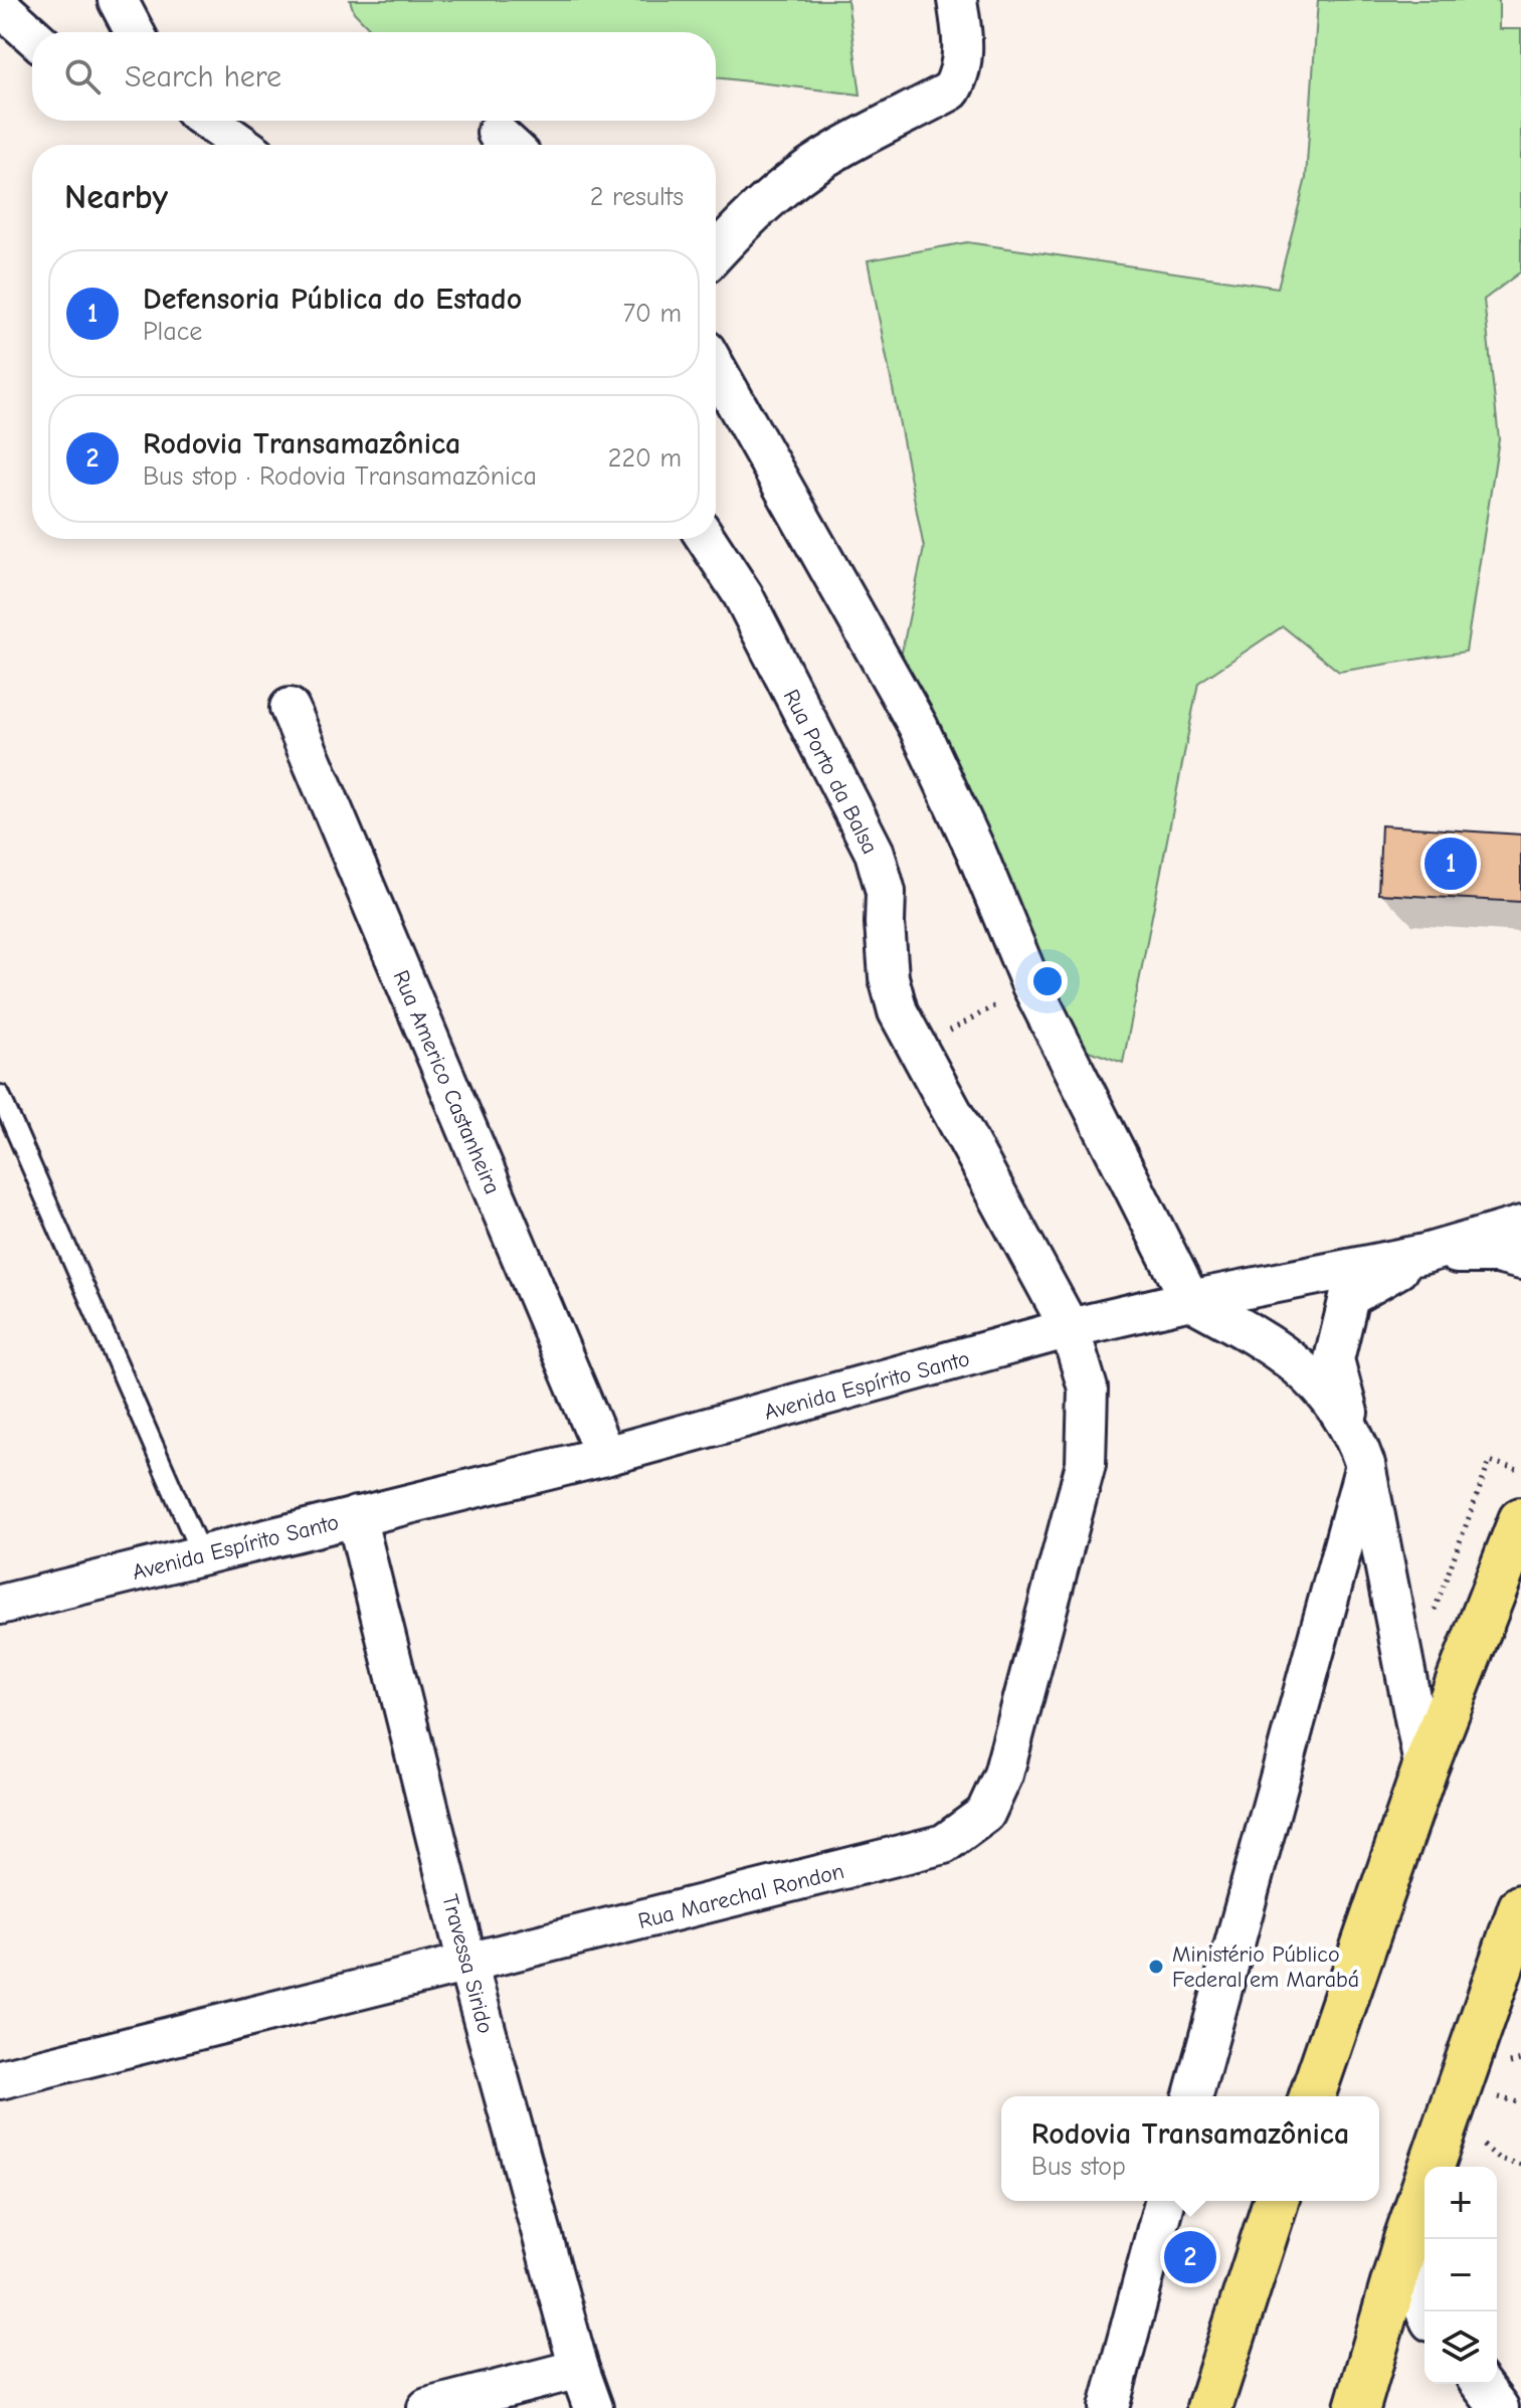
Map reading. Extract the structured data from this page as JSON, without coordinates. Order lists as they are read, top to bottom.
{
  "streets": {
    "street": [
      "Rua Porto da Balsa",
      "Rua Americo Castanheira",
      "Avenida Espírito Santo",
      "Rua Marechal Rondon",
      "Travessa Sirido"
    ]
  },
  "crossings": [
    ["Rua Porto da Balsa", "Avenida Espírito Santo"],
    ["Rua Porto da Balsa", "Rua Marechal Rondon"],
    ["Rua Americo Castanheira", "Avenida Espírito Santo"],
    ["Avenida Espírito Santo", "Rua Marechal Rondon"],
    ["Avenida Espírito Santo", "Travessa Sirido"],
    ["Rua Marechal Rondon", "Travessa Sirido"]
  ],
  "places": ["Ministério Público Federal em Marabá"],
  "page": {
    "search": "Search here",
    "heading": ["Nearby", "2 results"],
    "list": [
      {
        "mark": "1",
        "name": "Defensoria Pública do Estado",
        "note": "Place",
        "value": "70 m"
      },
      {
        "mark": "2",
        "name": "Rodovia Transamazônica",
        "note": "Bus stop · Rodovia Transamazônica",
        "value": "220 m"
      }
    ],
    "pins": ["1", "2"],
    "popup": ["Rodovia Transamazônica", "Bus stop"],
    "map_buttons": ["+", "−"]
  }
}
